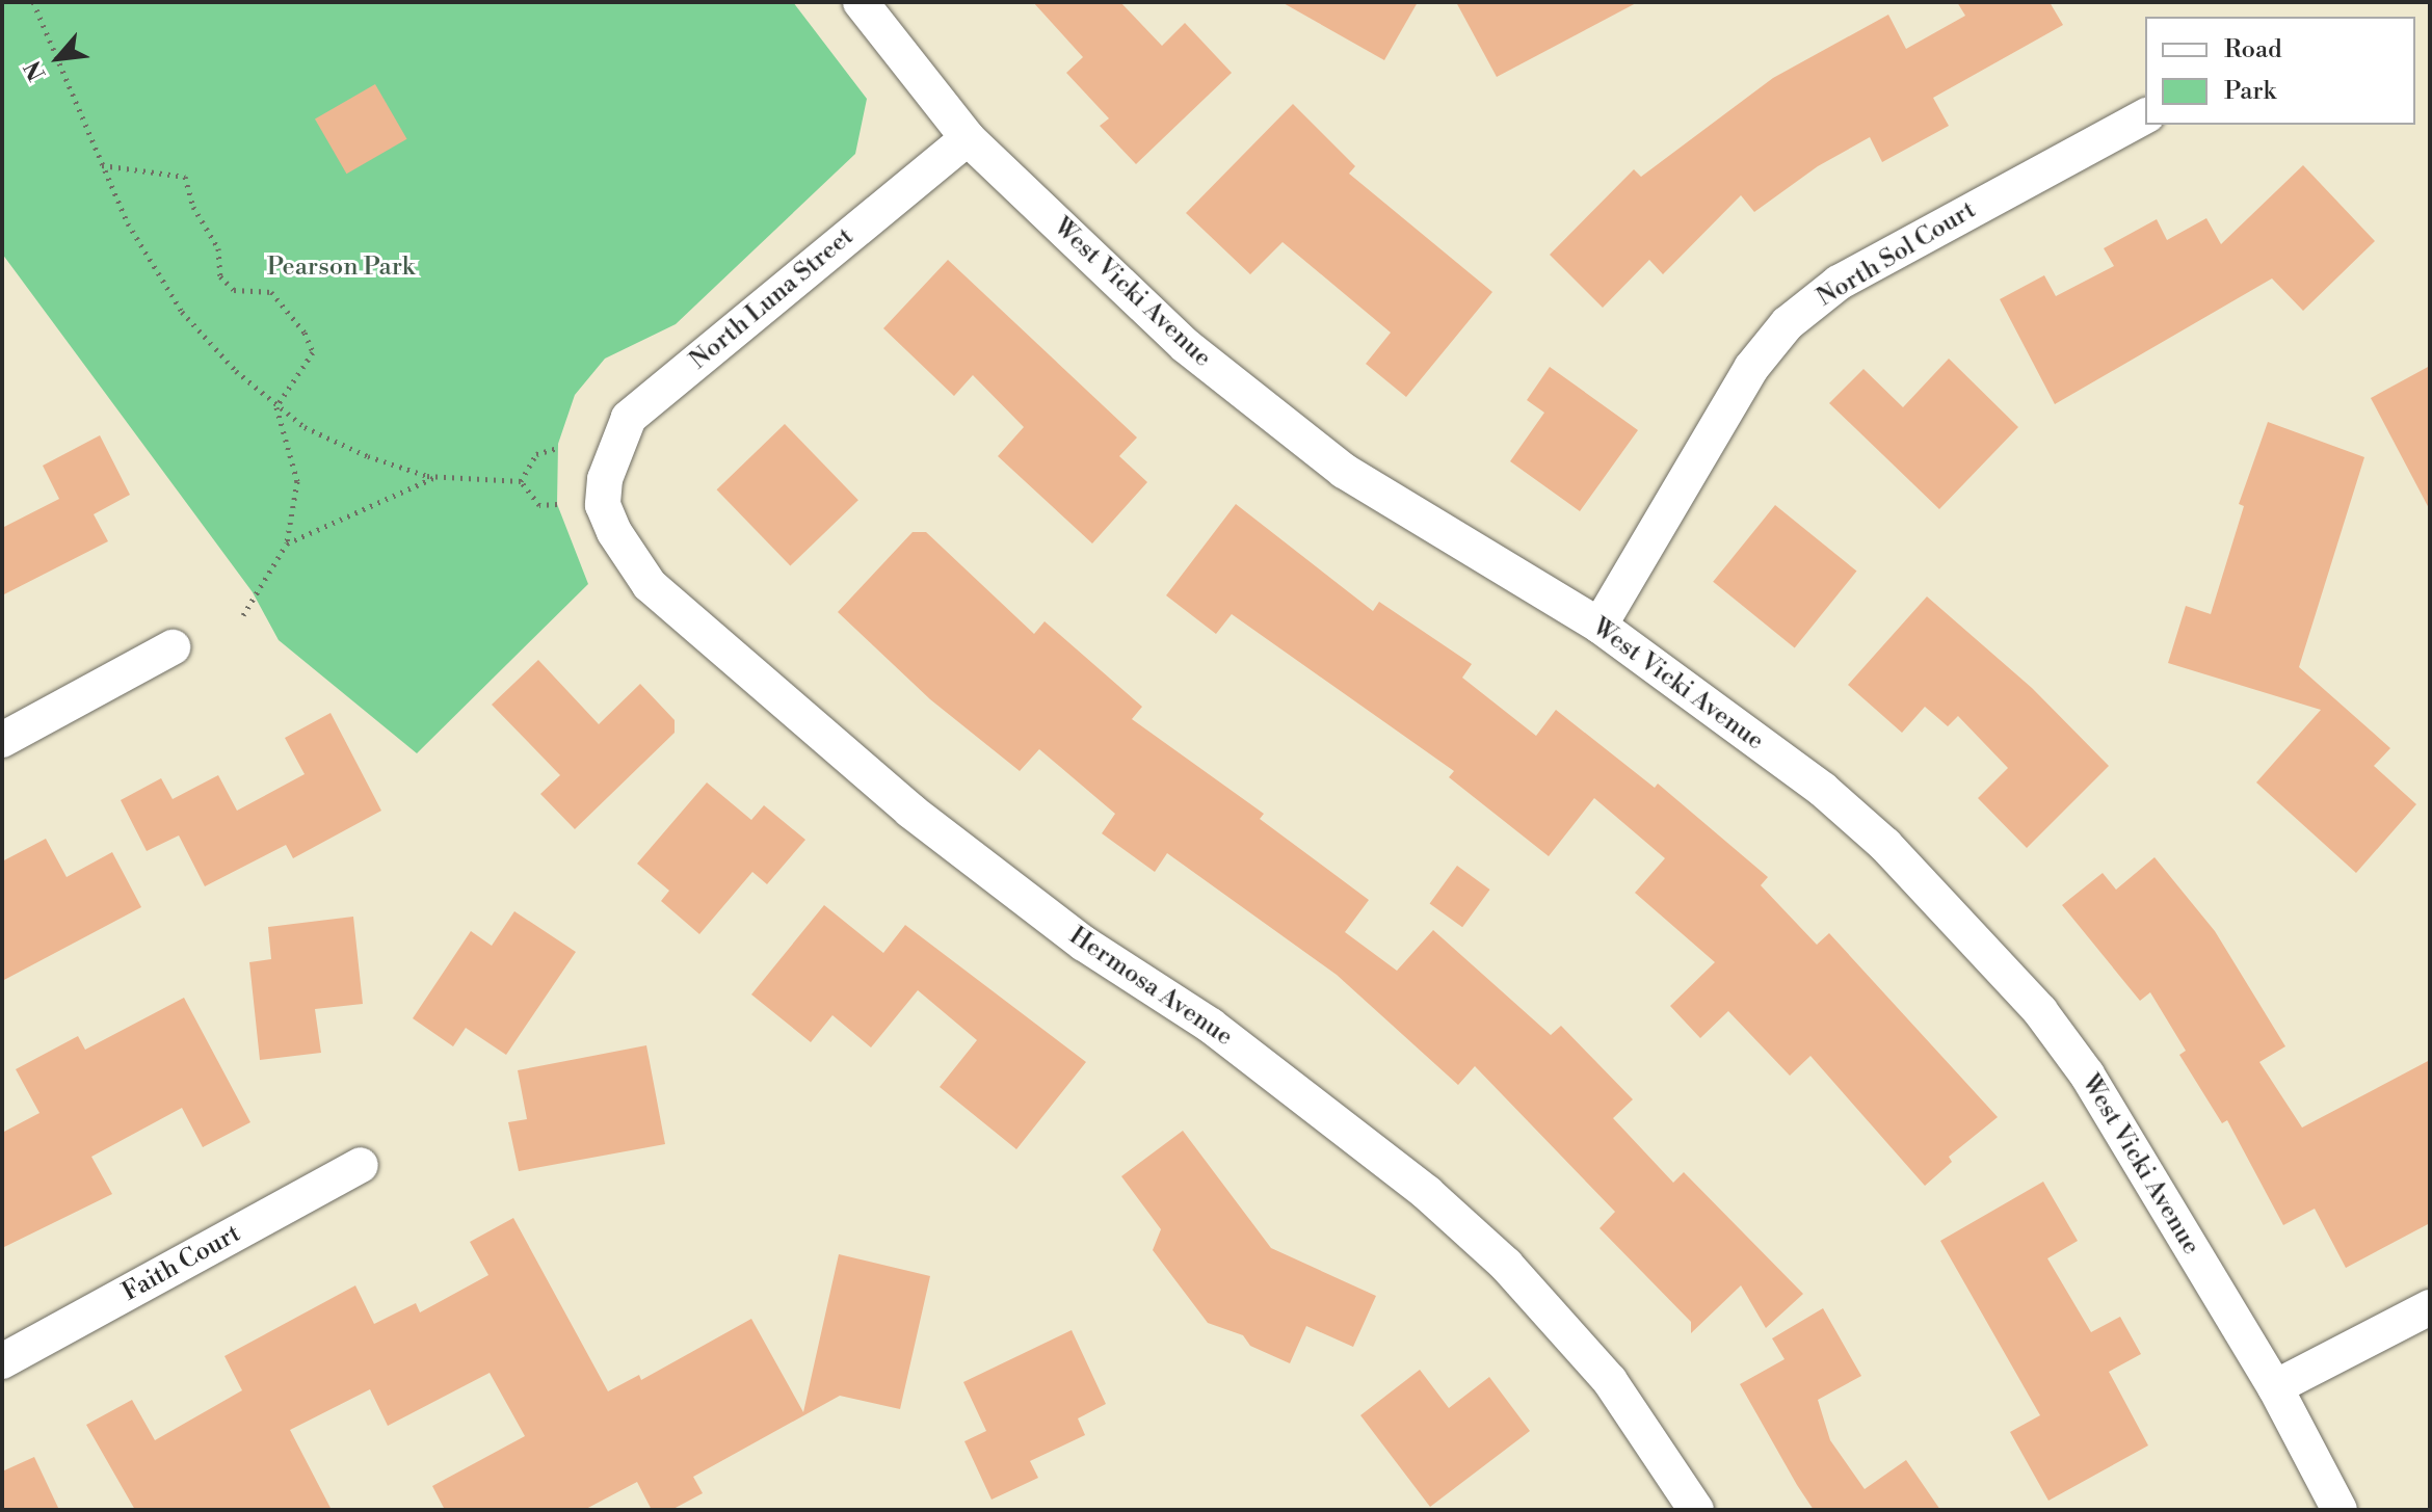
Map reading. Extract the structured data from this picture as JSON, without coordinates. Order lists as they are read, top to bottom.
{
  "streets": {
    "street": [
      "North Sol Court",
      "West Vicki Avenue",
      "North Luna Street",
      "Hermosa Avenue",
      "Faith Court"
    ]
  },
  "crossings": [
    ["North Sol Court", "West Vicki Avenue"],
    ["West Vicki Avenue", "North Luna Street"],
    ["North Luna Street", "Hermosa Avenue"]
  ],
  "parks": ["Pearson Park"],
  "legend": ["Road", "Park"],
  "north": "bottom left"
}
